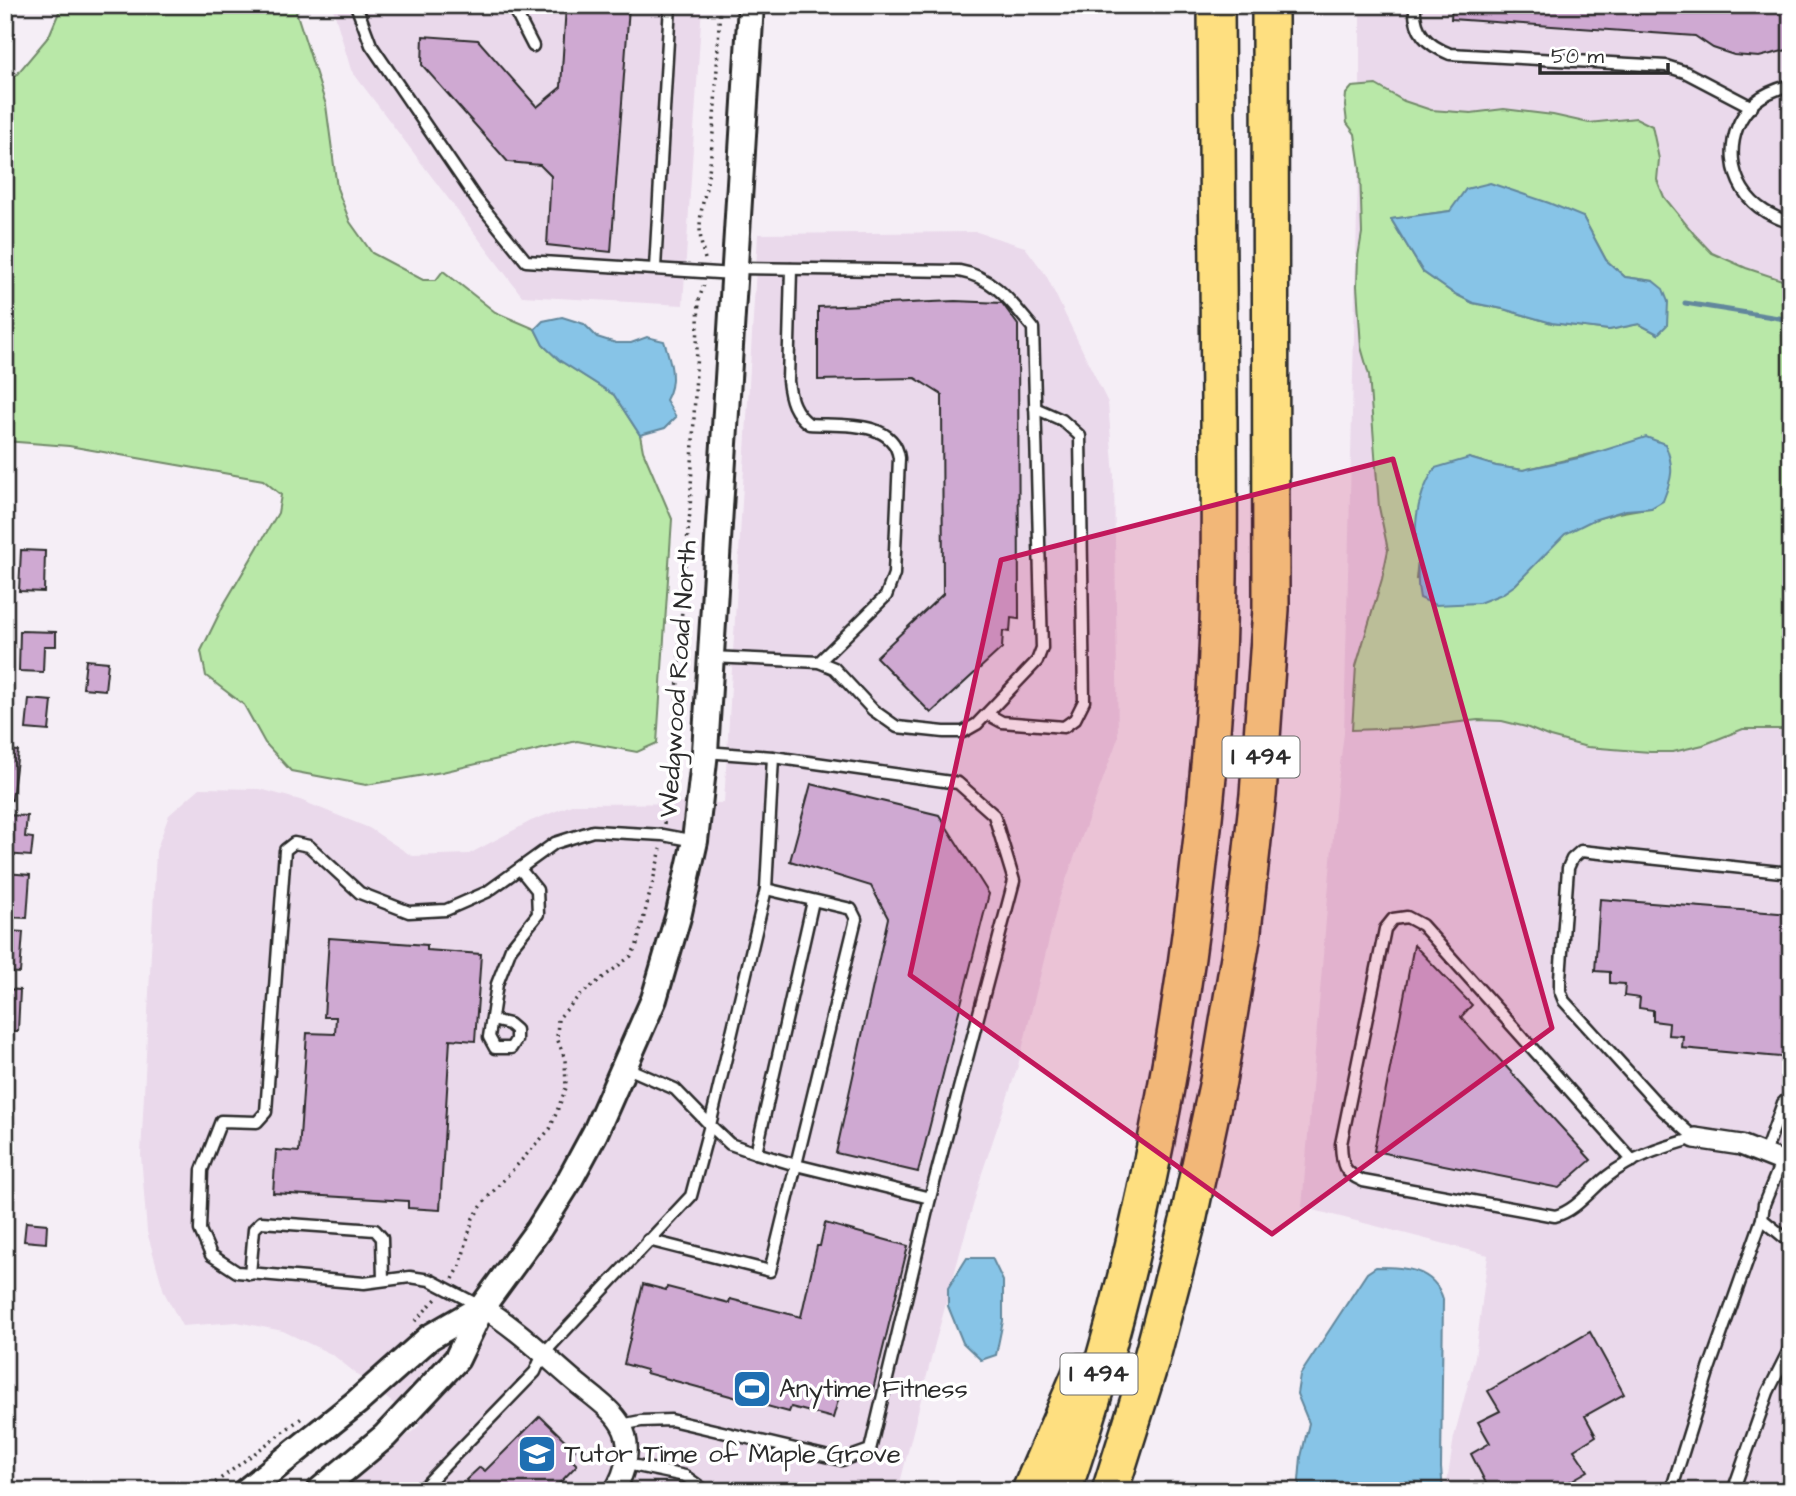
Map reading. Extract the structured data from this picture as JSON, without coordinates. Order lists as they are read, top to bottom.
{
  "streets": {
    "highway": ["I 494"],
    "street": ["Wedgwood Road North"]
  },
  "places": {
    "sports": ["Anytime Fitness"],
    "school or university": ["Tutor Time of Maple Grove"]
  },
  "scale_bar": "50 m"
}
